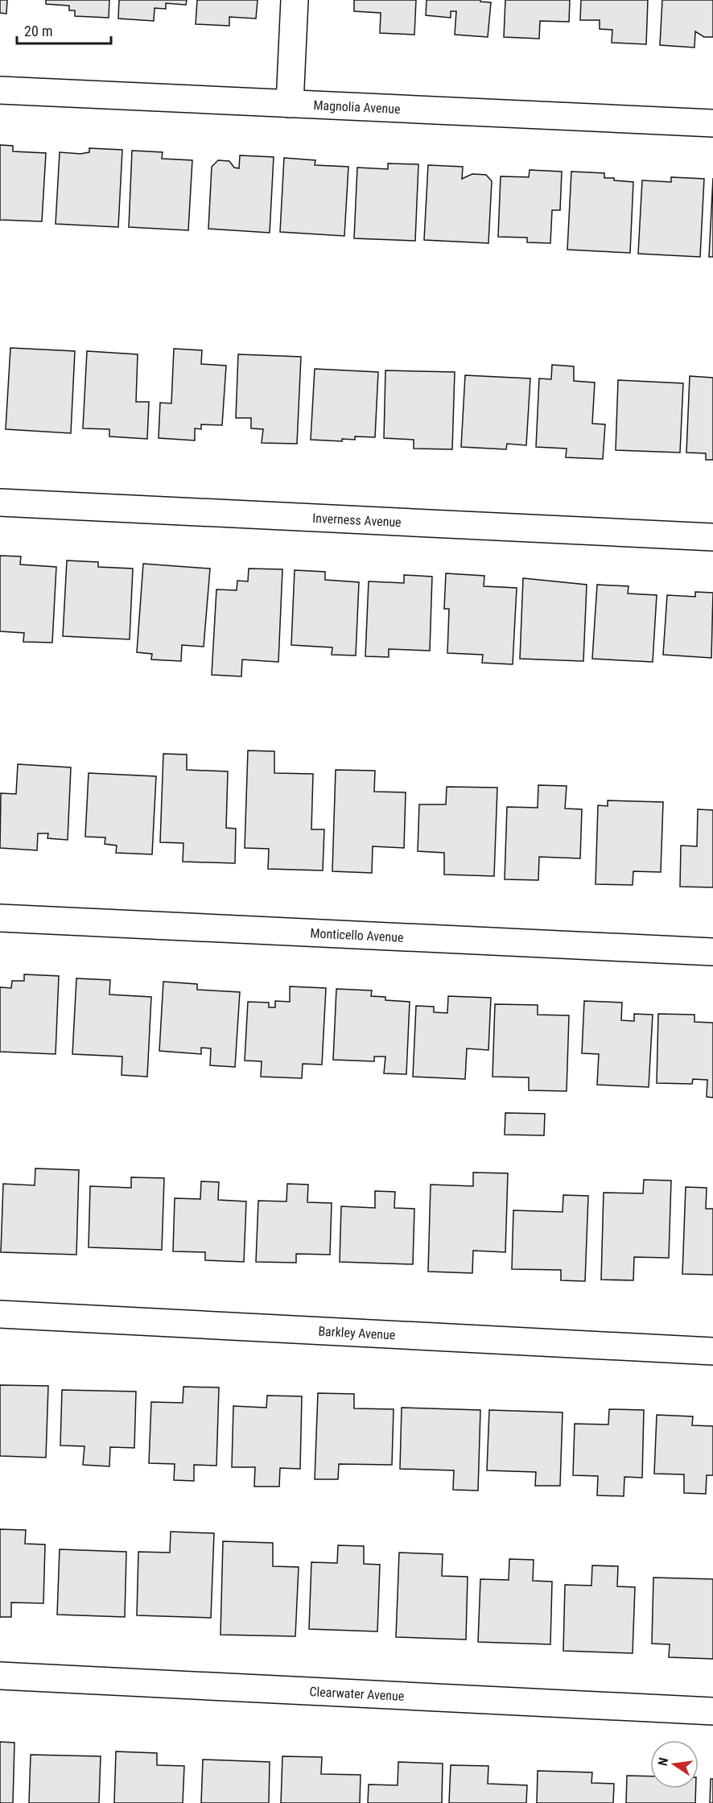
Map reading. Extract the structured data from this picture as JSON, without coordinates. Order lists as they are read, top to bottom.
{
  "streets": {
    "street": [
      "Magnolia Avenue",
      "Inverness Avenue",
      "Monticello Avenue",
      "Barkley Avenue",
      "Clearwater Avenue"
    ]
  },
  "scale_bar": "20 m",
  "north": "left"
}
